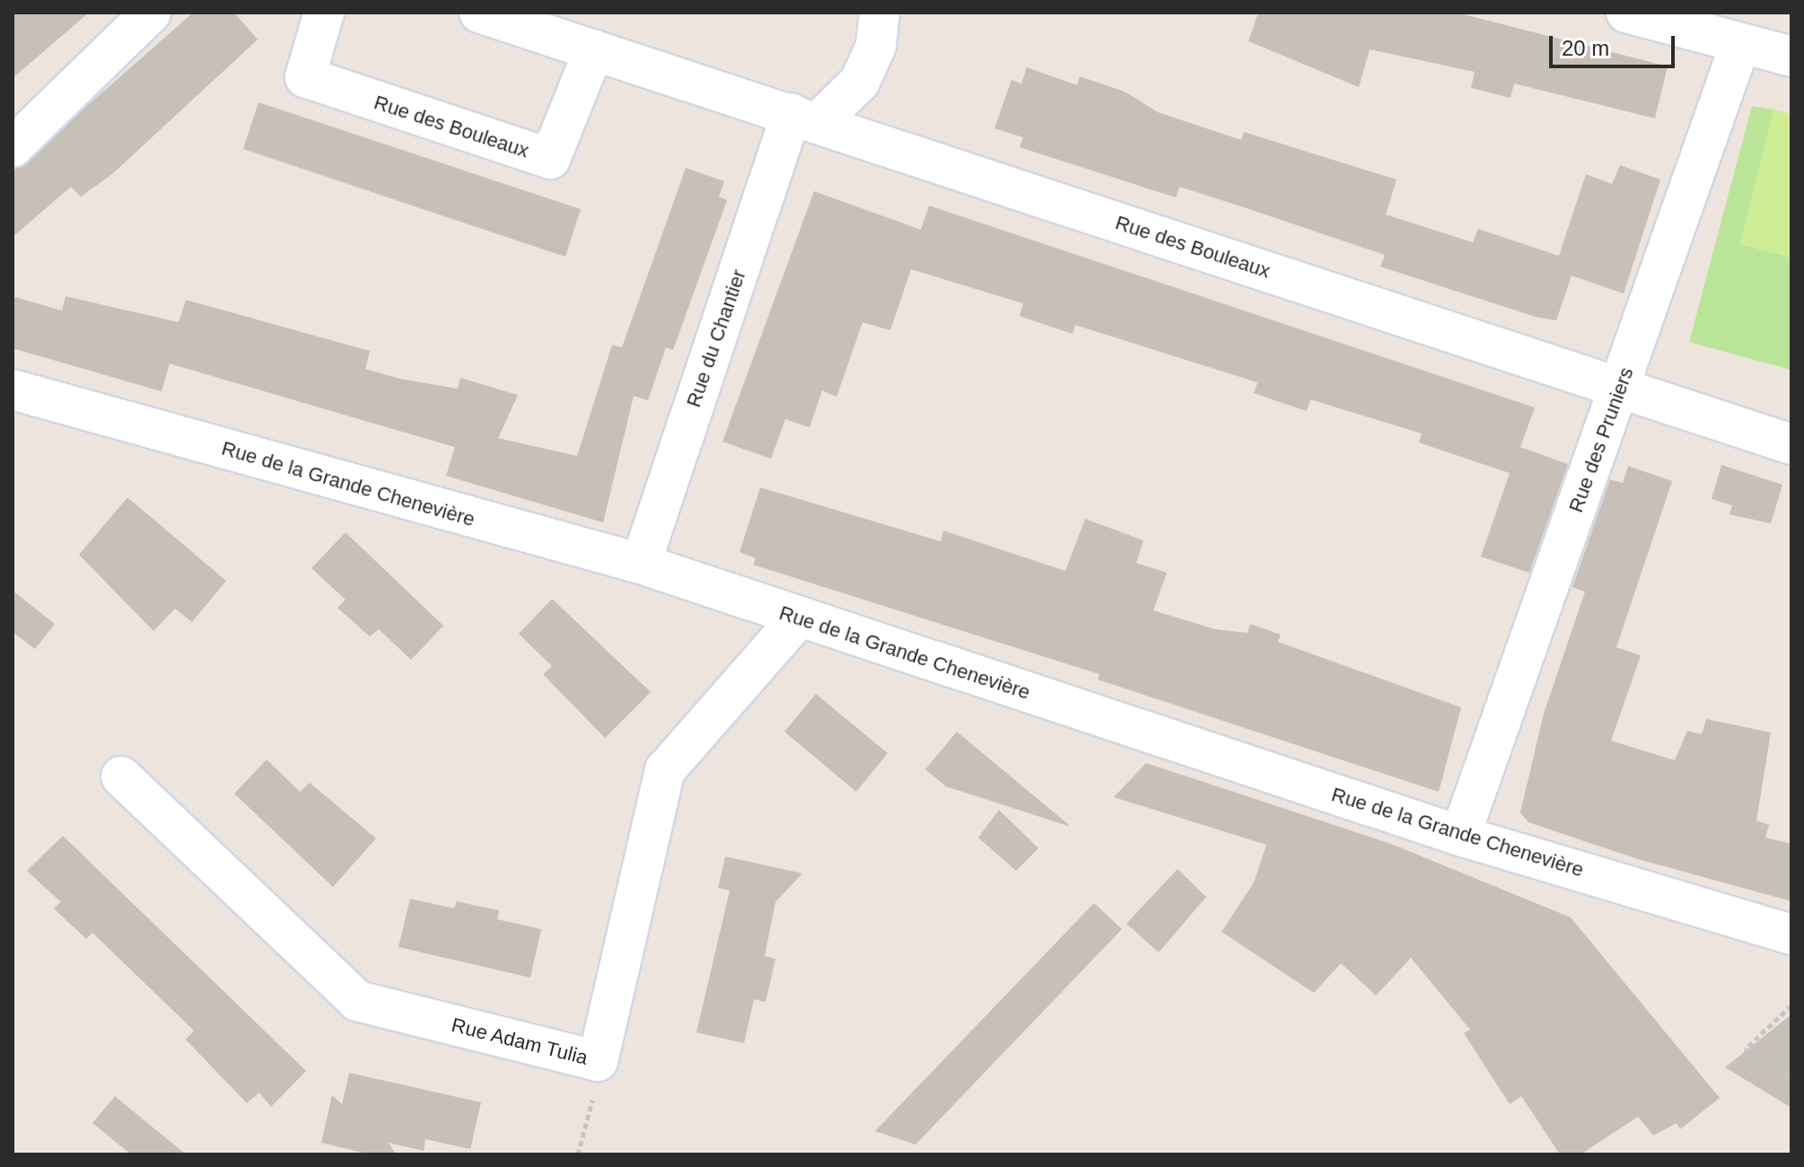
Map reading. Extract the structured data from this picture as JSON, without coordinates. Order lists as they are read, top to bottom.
{
  "streets": {
    "street": [
      "Rue des Bouleaux",
      "Rue du Chantier",
      "Rue des Pruniers",
      "Rue de la Grande Chenevière",
      "Rue Adam Tulia"
    ]
  },
  "crossings": [
    ["Rue des Bouleaux", "Rue du Chantier"],
    ["Rue des Bouleaux", "Rue des Pruniers"],
    ["Rue du Chantier", "Rue de la Grande Chenevière"],
    ["Rue des Pruniers", "Rue de la Grande Chenevière"],
    ["Rue de la Grande Chenevière", "Rue Adam Tulia"]
  ],
  "scale_bar": "20 m"
}
